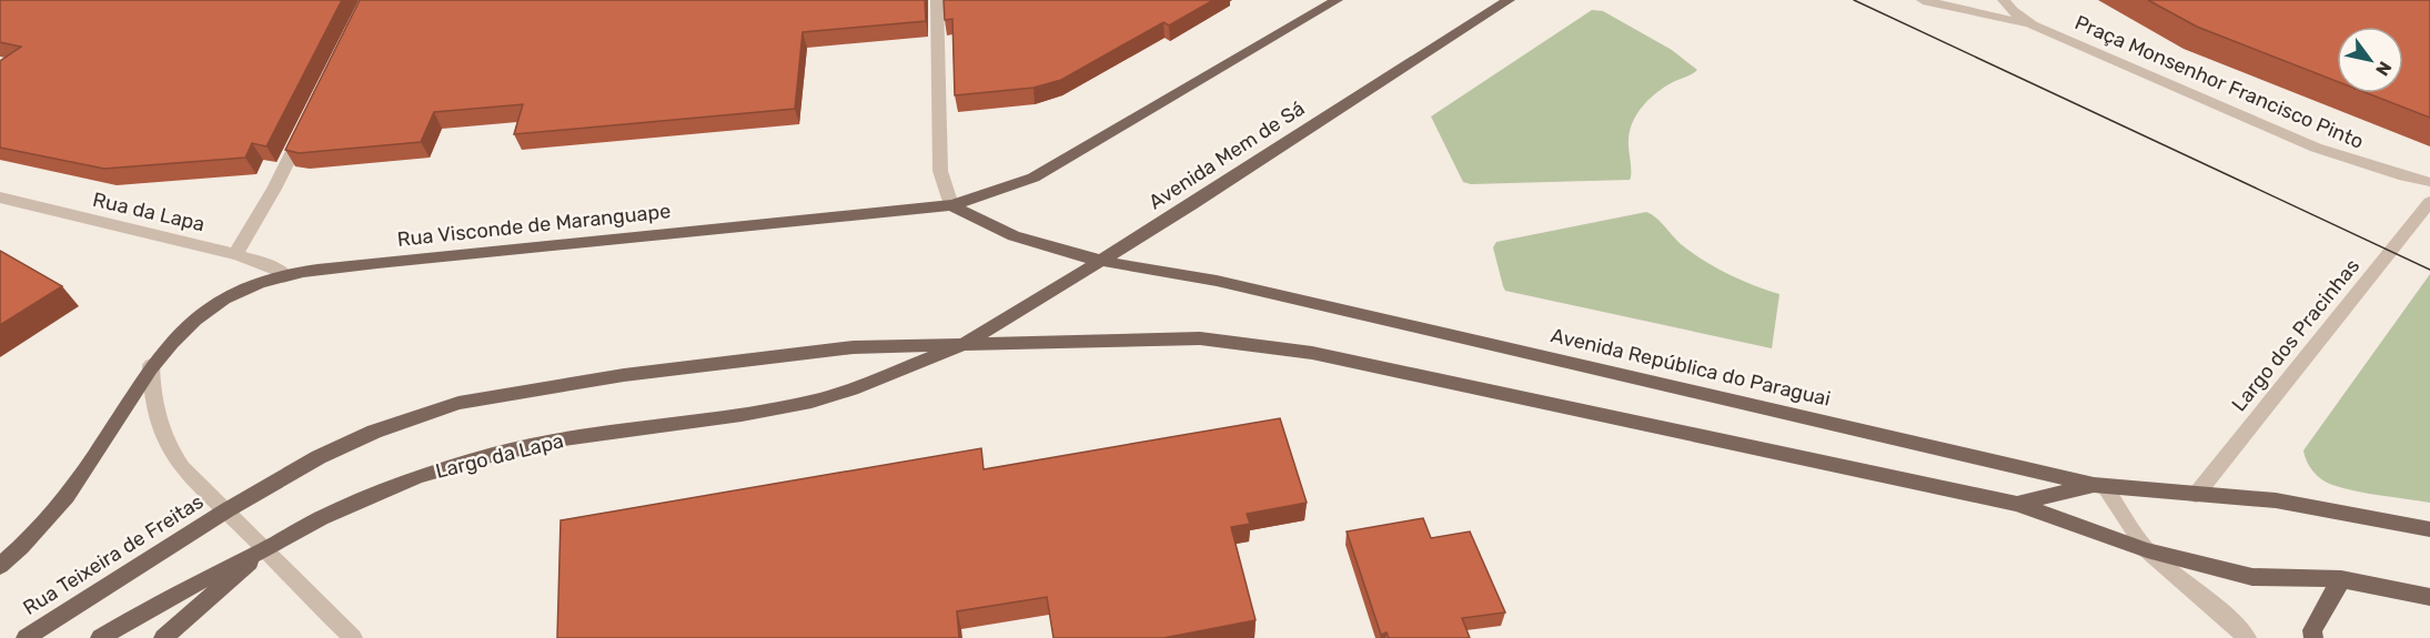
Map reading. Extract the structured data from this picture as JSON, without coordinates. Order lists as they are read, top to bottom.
{
  "streets": {
    "main road": [
      "Avenida Mem de Sá",
      "Rua Visconde de Maranguape",
      "Avenida República do Paraguai",
      "Largo da Lapa",
      "Rua Teixeira de Freitas"
    ],
    "street": ["Praça Monsenhor Francisco Pinto", "Rua da Lapa", "Largo dos Pracinhas"]
  },
  "crossings": [
    ["Avenida Mem de Sá", "Avenida República do Paraguai"],
    ["Avenida Mem de Sá", "Largo da Lapa"],
    ["Rua da Lapa", "Rua Visconde de Maranguape"],
    ["Rua Visconde de Maranguape", "Avenida República do Paraguai"],
    ["Largo dos Pracinhas", "Avenida República do Paraguai"]
  ],
  "north": "bottom right"
}
